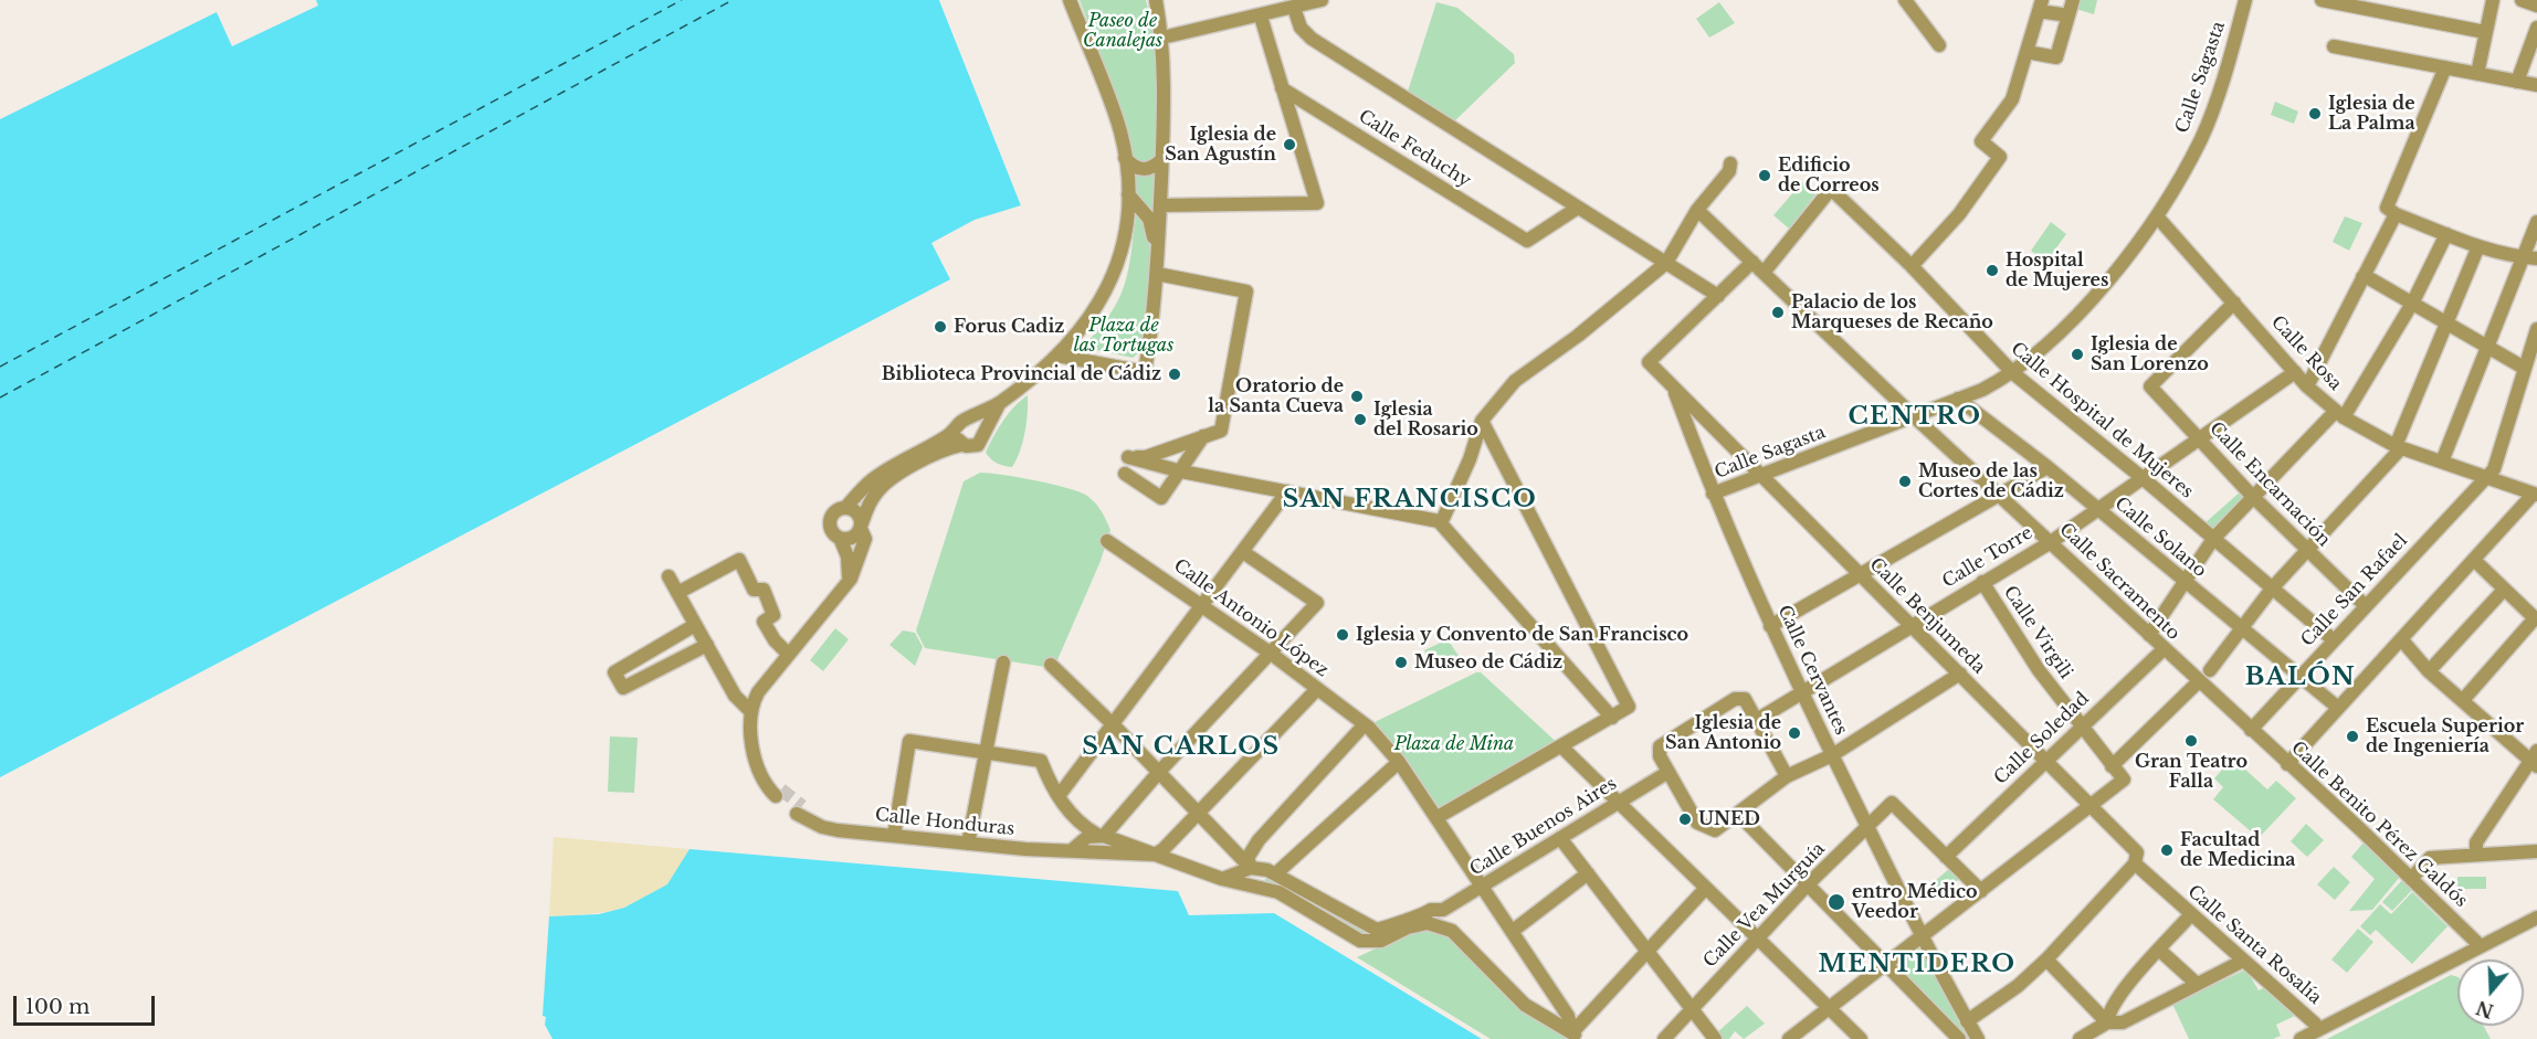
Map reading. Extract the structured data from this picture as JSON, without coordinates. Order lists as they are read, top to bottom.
{
  "streets": {
    "street": [
      "Calle Sagasta",
      "Calle Feduchy",
      "Calle Rosa",
      "Calle Hospital de Mujeres",
      "Calle Encarnación",
      "Calle Solano",
      "Calle Torre",
      "Calle Sacramento",
      "Calle San Rafael",
      "Calle Benjumeda",
      "Calle Antonio López",
      "Calle Virgili",
      "Calle Cervantes",
      "Calle Soledad",
      "Calle Honduras",
      "Calle Benito Pérez Galdós",
      "Calle Buenos Aires",
      "Calle Vea Murguía",
      "Calle Santa Rosalía"
    ]
  },
  "crossings": [
    ["Calle Sagasta", "Calle Rosa"],
    ["Calle Sagasta", "Calle Hospital de Mujeres"],
    ["Calle Sagasta", "Calle Solano"],
    ["Calle Sagasta", "Calle Sacramento"],
    ["Calle Sagasta", "Calle Benjumeda"],
    ["Calle Sagasta", "Calle Cervantes"],
    ["Calle Rosa", "Calle Encarnación"],
    ["Calle Rosa", "Calle Torre"],
    ["Calle Rosa", "Calle San Rafael"],
    ["Calle Hospital de Mujeres", "Calle Torre"],
    ["Calle Hospital de Mujeres", "Calle Sacramento"],
    ["Calle Hospital de Mujeres", "Calle San Rafael"],
    ["Calle Encarnación", "Calle Torre"],
    ["Calle Encarnación", "Calle San Rafael"],
    ["Calle Solano", "Calle Torre"],
    ["Calle Solano", "Calle San Rafael"],
    ["Calle Torre", "Calle Sacramento"],
    ["Calle Torre", "Calle Benjumeda"],
    ["Calle Torre", "Calle Virgili"],
    ["Calle Torre", "Calle Cervantes"],
    ["Calle Sacramento", "Calle San Rafael"],
    ["Calle Sacramento", "Calle Soledad"],
    ["Calle Sacramento", "Calle Benito Pérez Galdós"],
    ["Calle San Rafael", "Calle Benito Pérez Galdós"],
    ["Calle Benjumeda", "Calle Cervantes"],
    ["Calle Benjumeda", "Calle Soledad"],
    ["Calle Benjumeda", "Calle Santa Rosalía"],
    ["Calle Virgili", "Calle Soledad"],
    ["Calle Cervantes", "Calle Vea Murguía"],
    ["Calle Soledad", "Calle Vea Murguía"]
  ],
  "districts": [
    "CENTRO",
    "SAN FRANCISCO",
    "BALÓN",
    "SAN CARLOS",
    "MENTIDERO"
  ],
  "parks": ["Paseo de Canalejas", "Plaza de las Tortugas", "Plaza de Mina"],
  "places": [
    "Iglesia de La Palma",
    "Iglesia de San Agustín",
    "Edificio de Correos",
    "Hospital de Mujeres",
    "Palacio de los Marqueses de Recaño",
    "Forus Cadiz",
    "Iglesia de San Lorenzo",
    "Biblioteca Provincial de Cádiz",
    "Oratorio de la Santa Cueva",
    "Iglesia del Rosario",
    "Museo de las Cortes de Cádiz",
    "Iglesia y Convento de San Francisco",
    "Museo de Cádiz",
    "Iglesia de San Antonio",
    "Escuela Superior de Ingeniería",
    "Gran Teatro Falla",
    "UNED",
    "Facultad de Medicina",
    "entro Médico Veedor"
  ],
  "scale_bar": "100 m",
  "north": "bottom"
}
